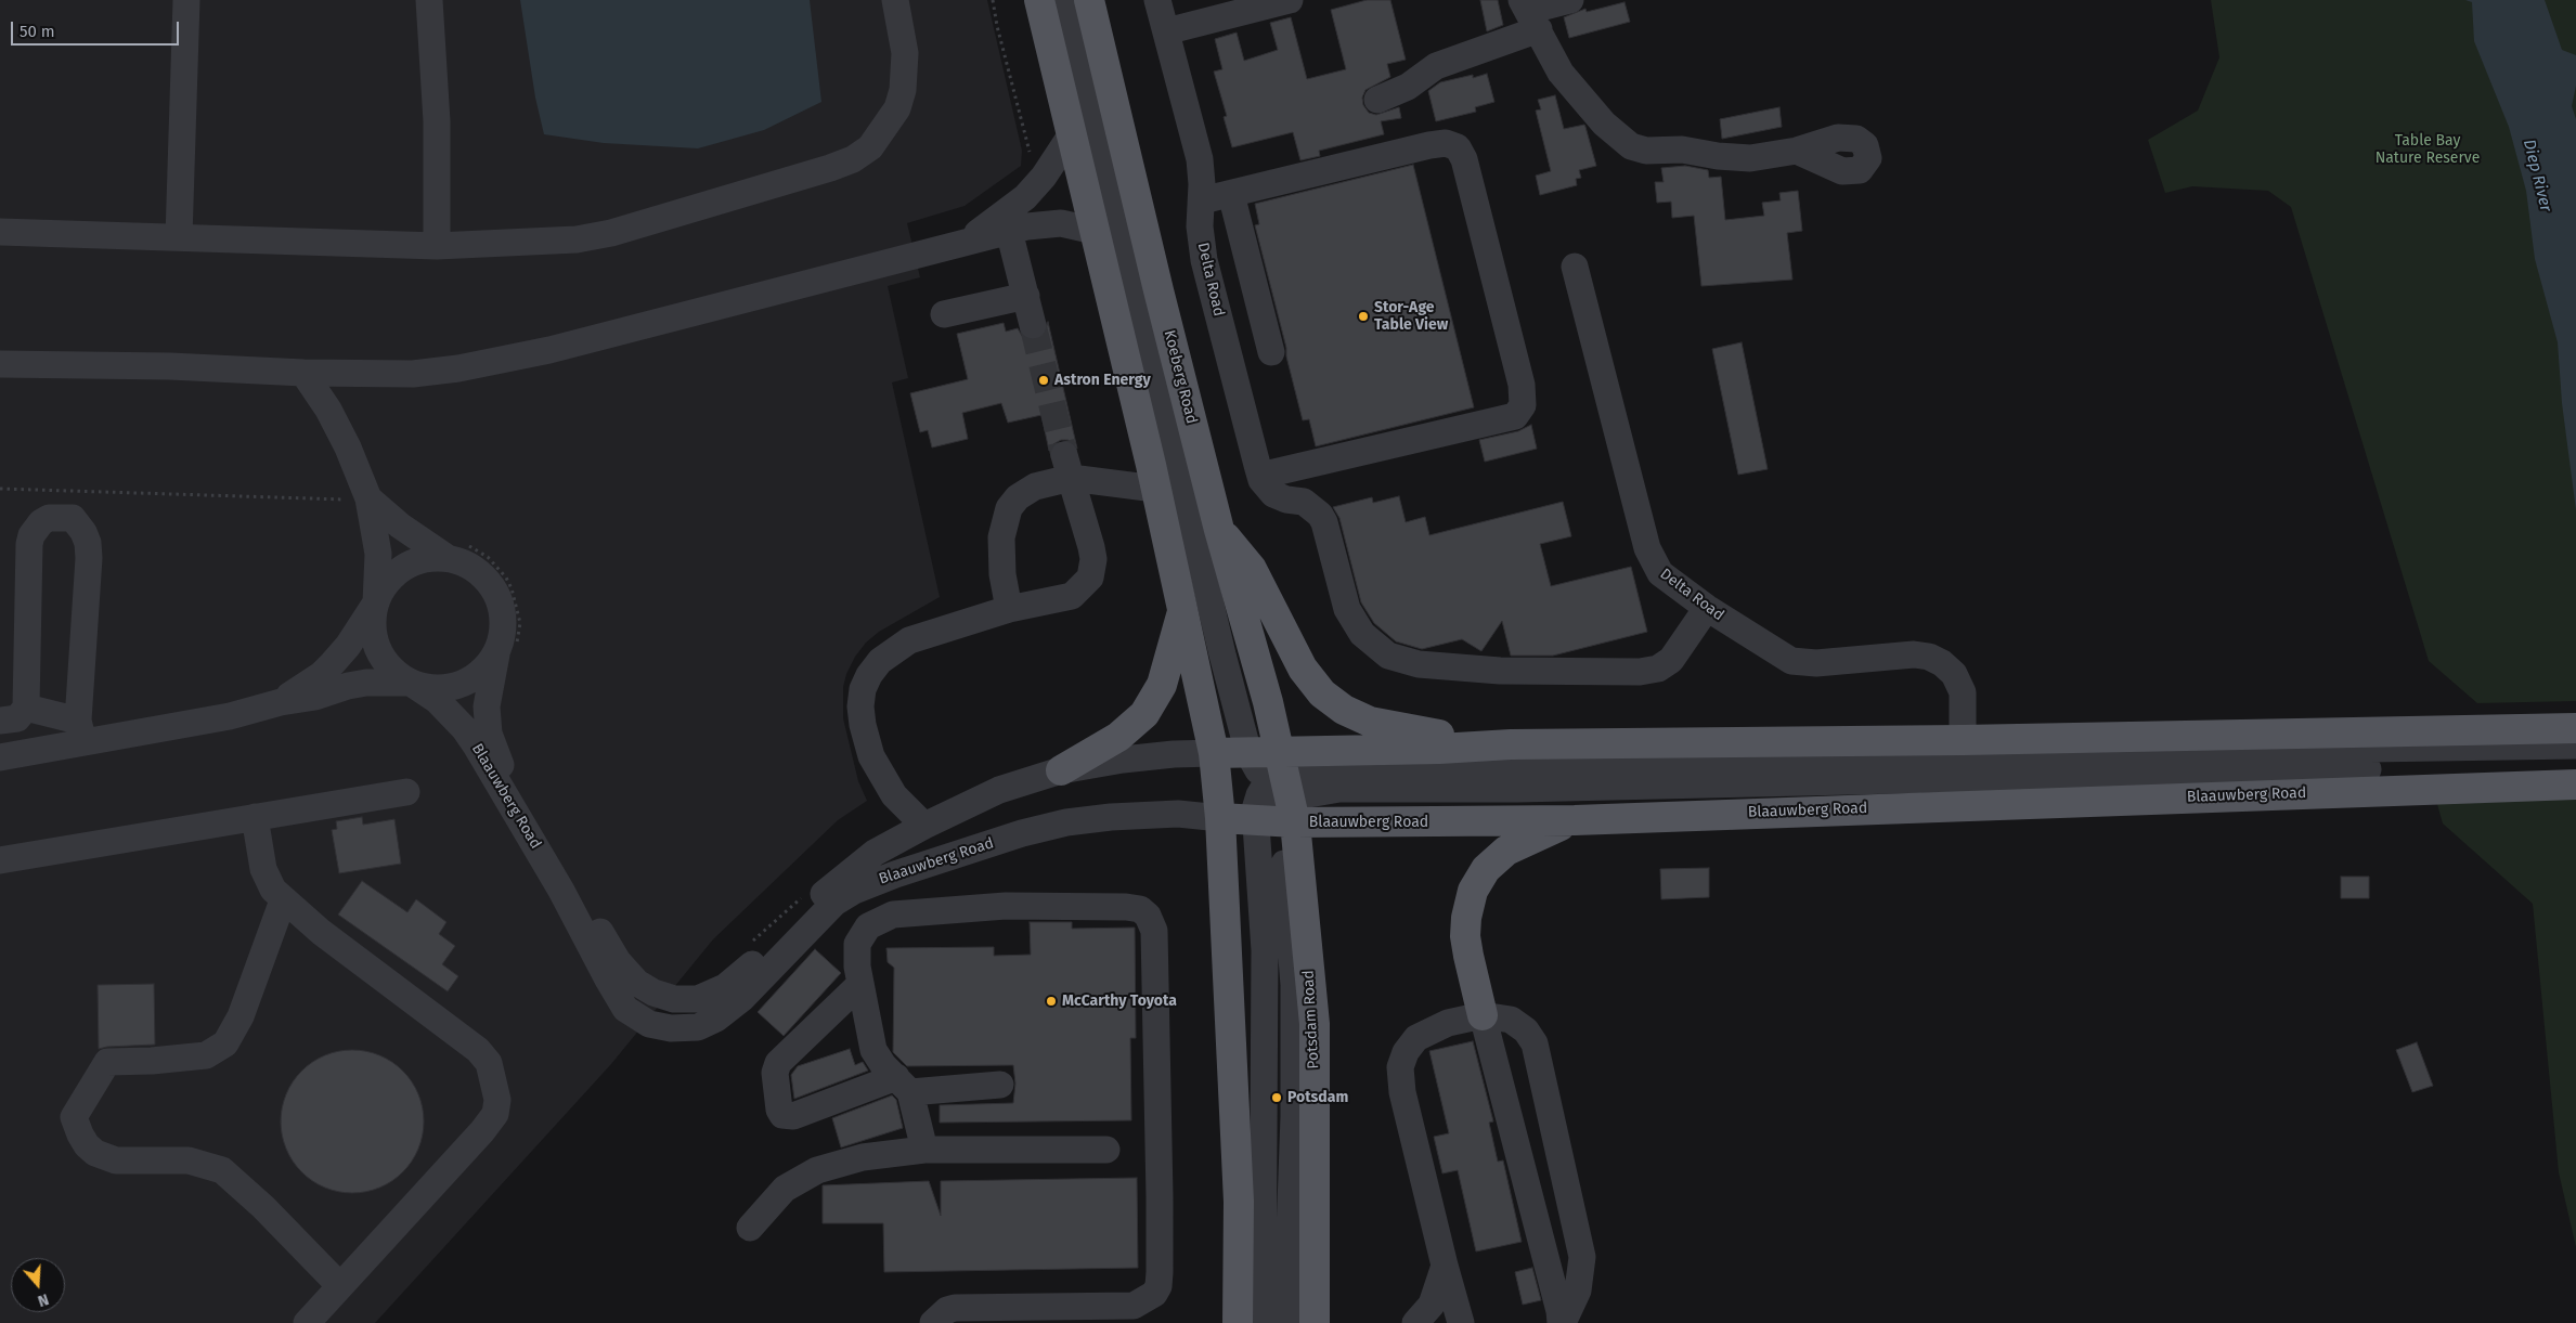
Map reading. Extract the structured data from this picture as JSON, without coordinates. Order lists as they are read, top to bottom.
{
  "streets": {
    "main road": ["Koeberg Road", "Blaauwberg Road", "Potsdam Road"],
    "street": ["Delta Road"]
  },
  "crossings": [
    ["Delta Road", "Blaauwberg Road"],
    ["Koeberg Road", "Blaauwberg Road"],
    ["Koeberg Road", "Potsdam Road"],
    ["Blaauwberg Road", "Potsdam Road"]
  ],
  "water": ["Diep River"],
  "parks": ["Table Bay Nature Reserve"],
  "places": [
    "Stor-Age Table View",
    "Astron Energy",
    "McCarthy Toyota",
    "Potsdam"
  ],
  "scale_bar": "50 m",
  "north": "bottom"
}
